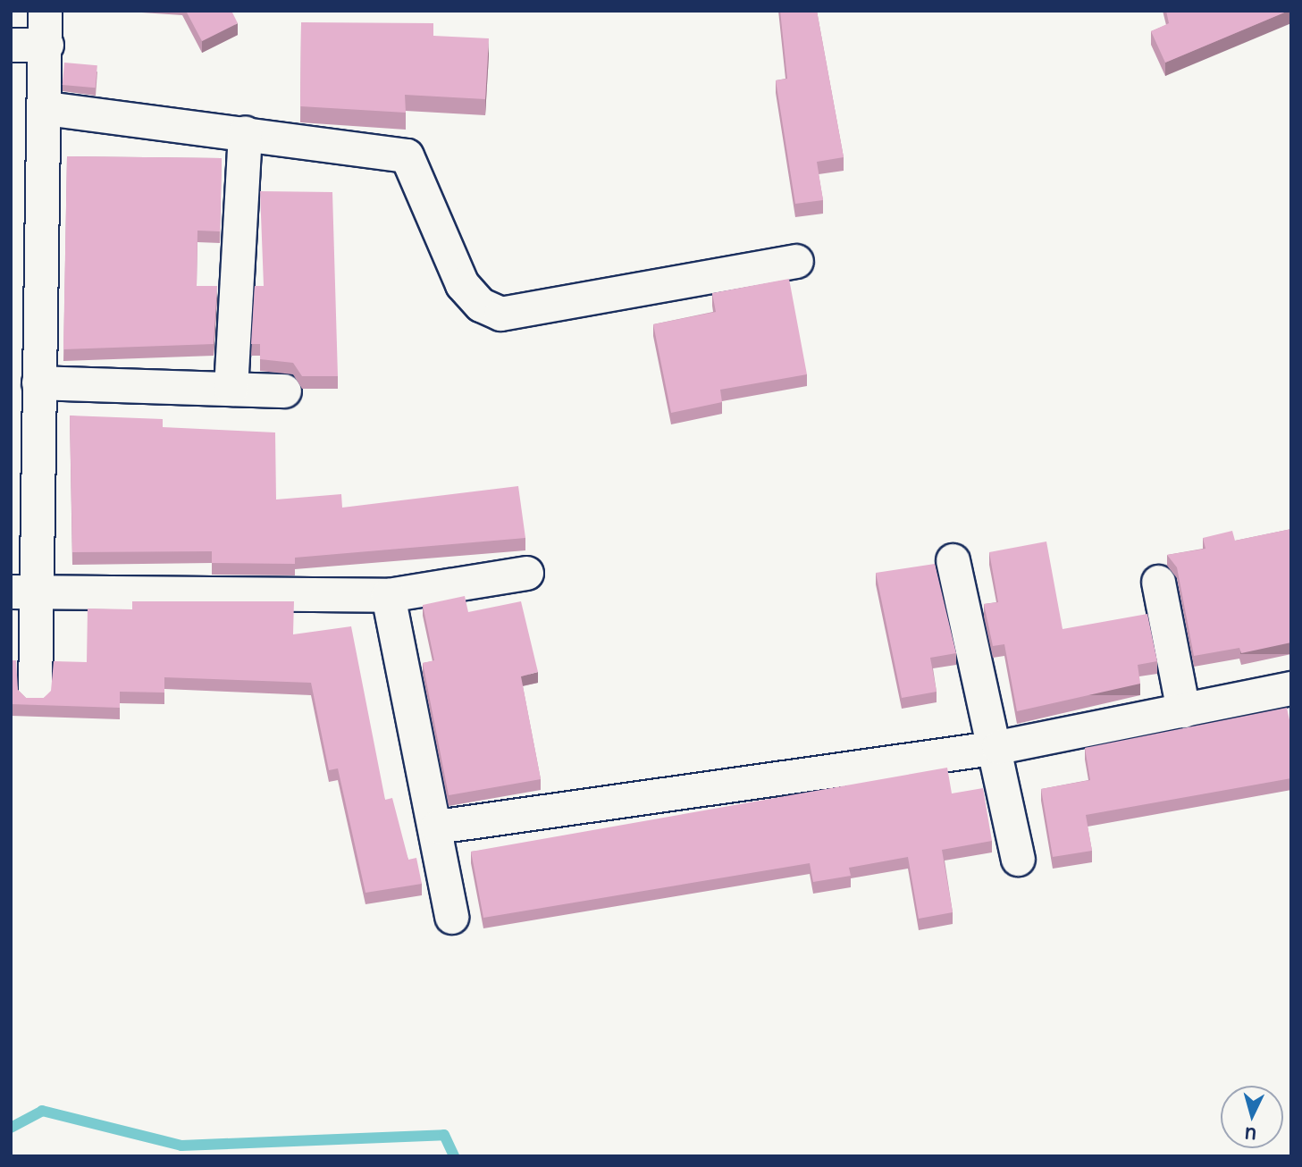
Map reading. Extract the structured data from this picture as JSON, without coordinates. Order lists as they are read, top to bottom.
{
  "north": "bottom"
}
